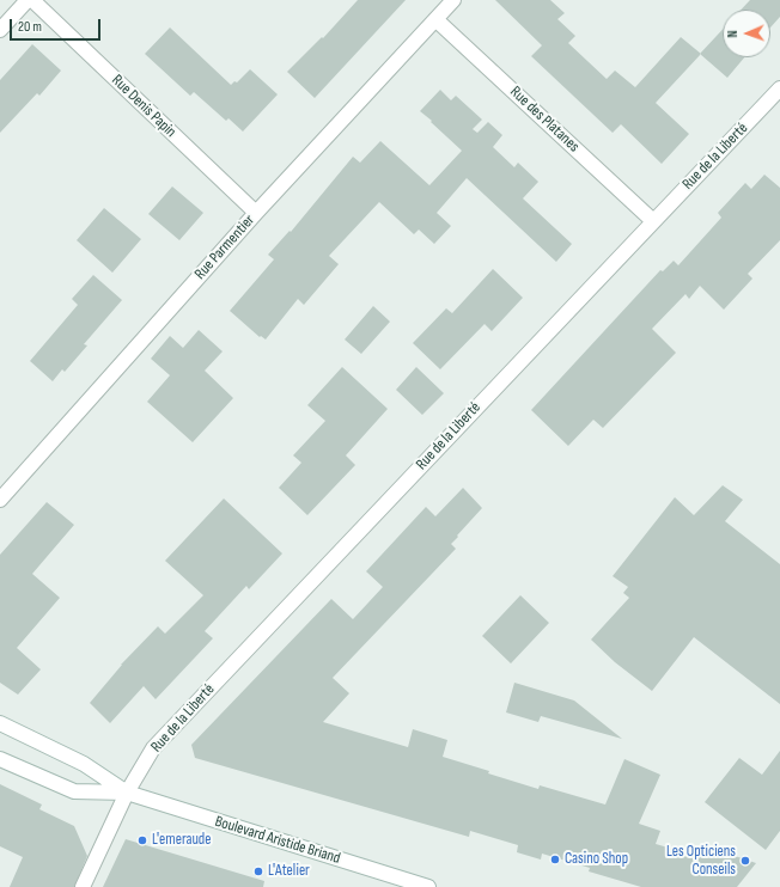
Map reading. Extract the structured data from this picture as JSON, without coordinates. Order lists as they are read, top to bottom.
{
  "streets": {
    "street": [
      "Rue Denis Papin",
      "Rue des Platanes",
      "Rue de la Liberté",
      "Rue Parmentier",
      "Boulevard Aristide Briand"
    ]
  },
  "crossings": [
    ["Rue Denis Papin", "Rue Parmentier"],
    ["Rue des Platanes", "Rue de la Liberté"],
    ["Rue des Platanes", "Rue Parmentier"],
    ["Rue de la Liberté", "Boulevard Aristide Briand"]
  ],
  "places": [
    "L'emeraude",
    "Casino Shop",
    "Les Opticiens Conseils",
    "L'Atelier"
  ],
  "scale_bar": "20 m",
  "north": "left"
}
